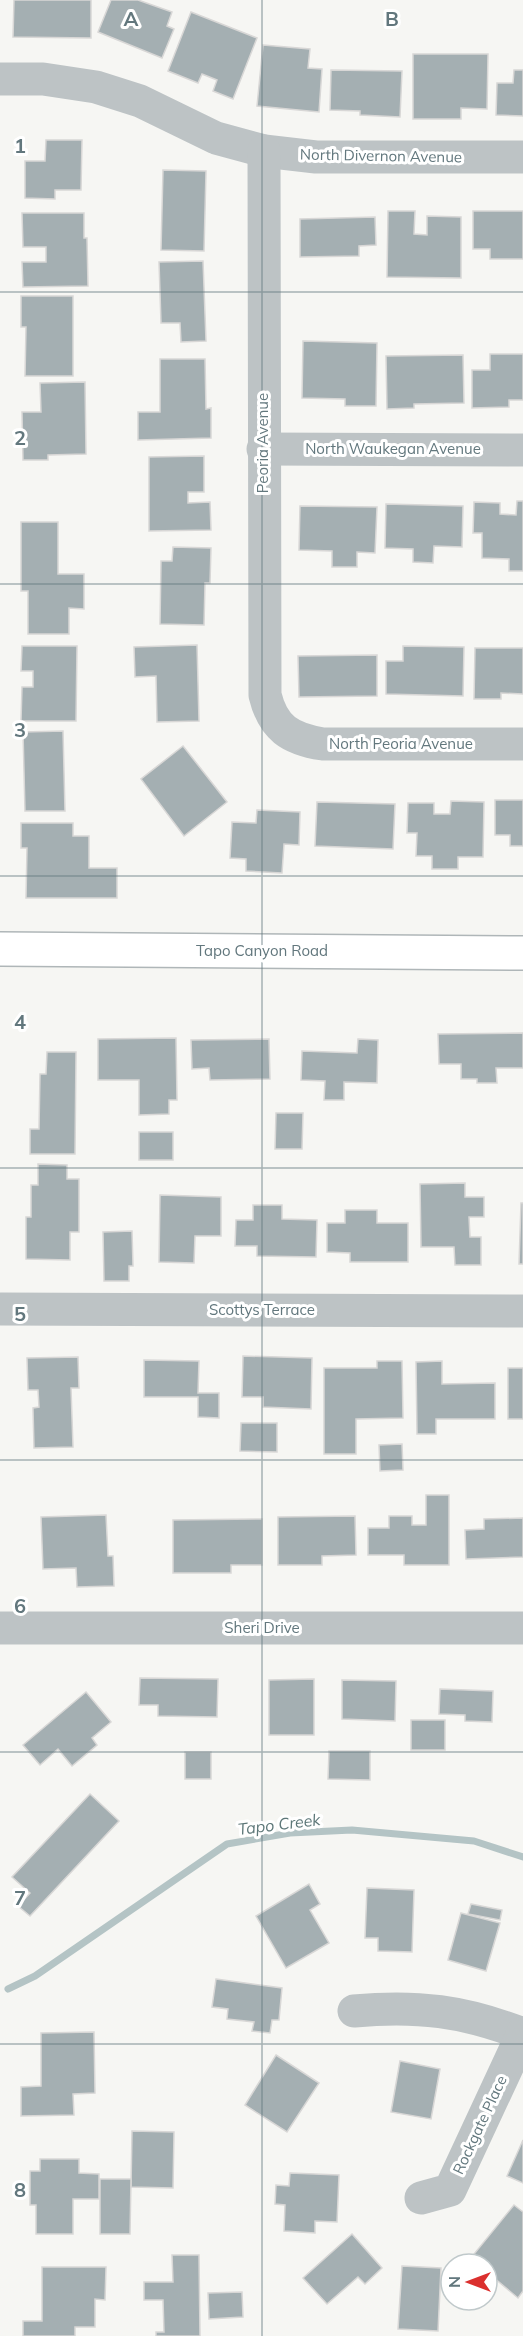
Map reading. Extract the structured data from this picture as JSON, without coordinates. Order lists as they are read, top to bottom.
{
  "streets": {
    "main road": ["Tapo Canyon Road"],
    "street": [
      "North Divernon Avenue",
      "Peoria Avenue",
      "North Waukegan Avenue",
      "North Peoria Avenue",
      "Scottys Terrace",
      "Sheri Drive",
      "Rockgate Place"
    ]
  },
  "crossings": [
    ["North Divernon Avenue", "Peoria Avenue"],
    ["Peoria Avenue", "North Waukegan Avenue"],
    ["Peoria Avenue", "North Peoria Avenue"]
  ],
  "water": ["Tapo Creek"],
  "north": "left",
  "grid": {
    "columns": ["A", "B"],
    "rows": [
      "1",
      "2",
      "3",
      "4",
      "5",
      "6",
      "7",
      "8"
    ]
  }
}
